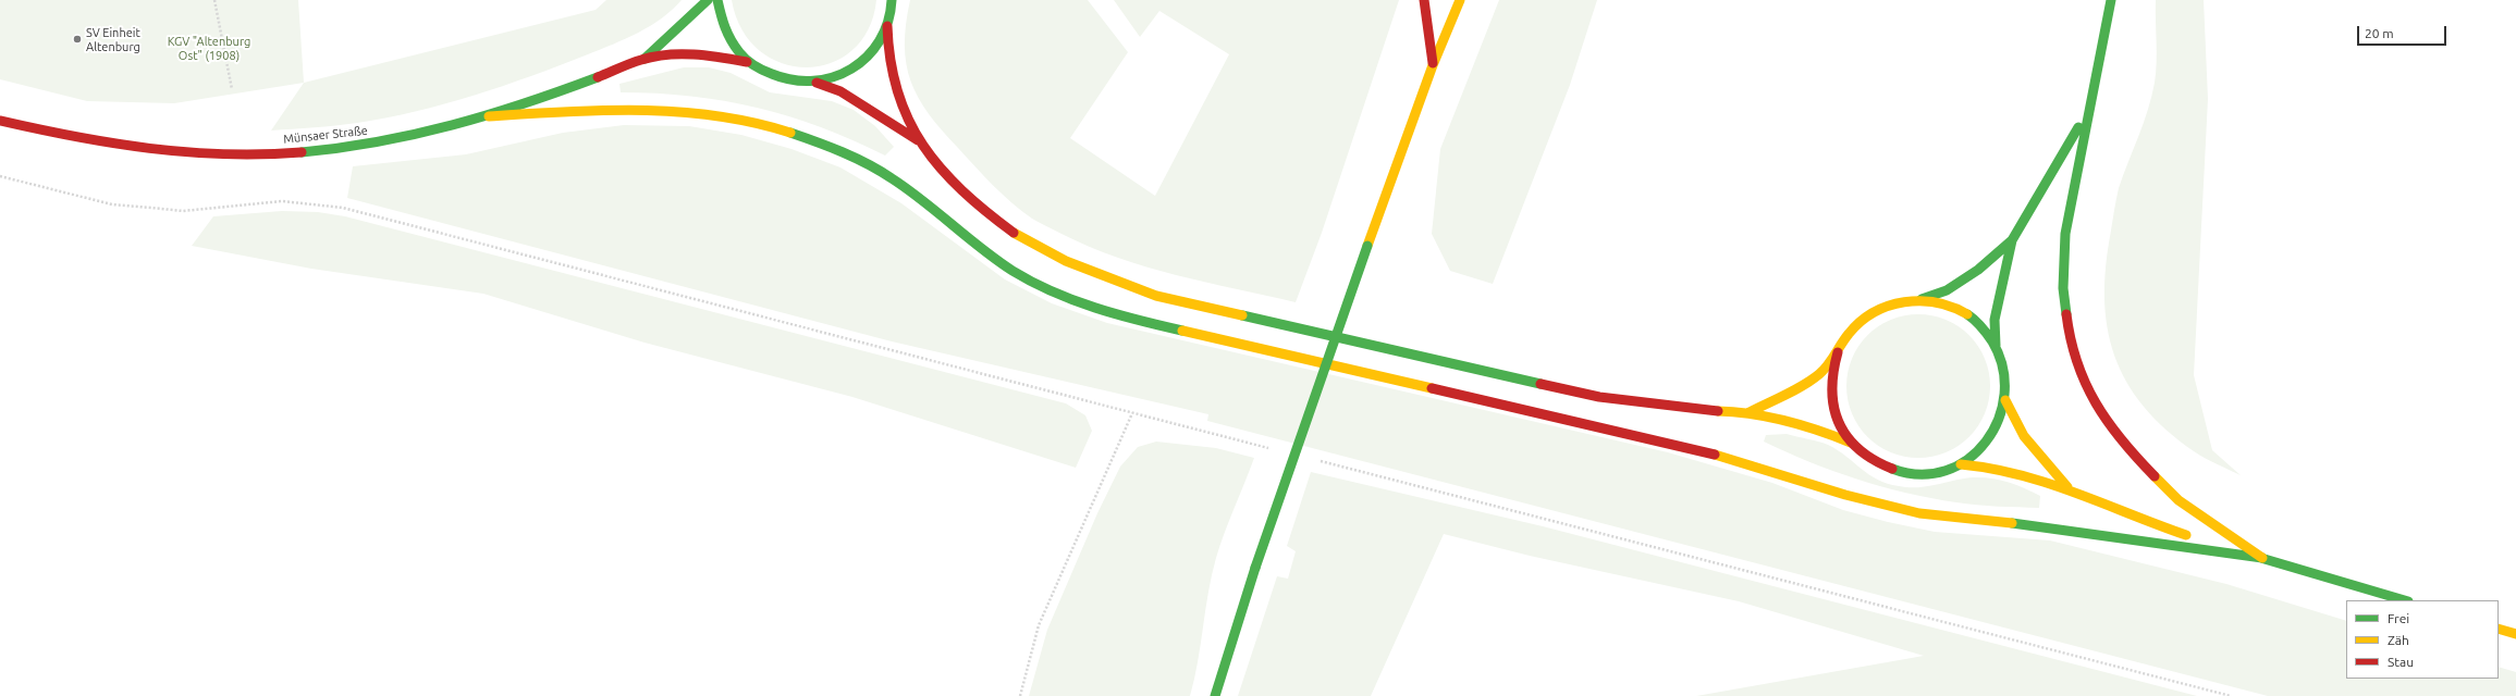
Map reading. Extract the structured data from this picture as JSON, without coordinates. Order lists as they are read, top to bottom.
{
  "streets": {
    "main road": ["Münsaer Straße"]
  },
  "parks": ["KGV \"Altenburg Ost\" (1908)"],
  "places": ["SV Einheit Altenburg"],
  "legend": ["Frei", "Zäh", "Stau"],
  "scale_bar": "20 m"
}
